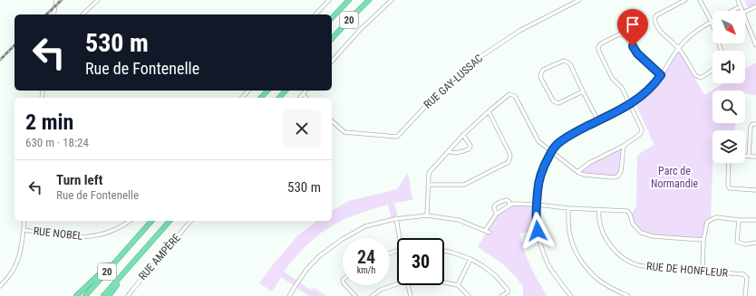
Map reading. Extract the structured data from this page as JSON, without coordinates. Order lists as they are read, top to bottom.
{
  "streets": {
    "highway": ["20"],
    "street": [
      "RUE GAY-LUSSAC",
      "RUE NOBEL",
      "RUE AMPÈRE",
      "RUE DE HONFLEUR"
    ]
  },
  "parks": ["Parc de Normandie"],
  "north": "bottom right",
  "page": {
    "turn": ["530 m", "Rue de Fontenelle"],
    "heading": ["2 min", "630 m · 18:24"],
    "list": [
      {
        "name": "Turn left",
        "note": "Rue de Fontenelle",
        "value": "530 m"
      }
    ],
    "speed": "24 km/h",
    "limit": "30"
  }
}
